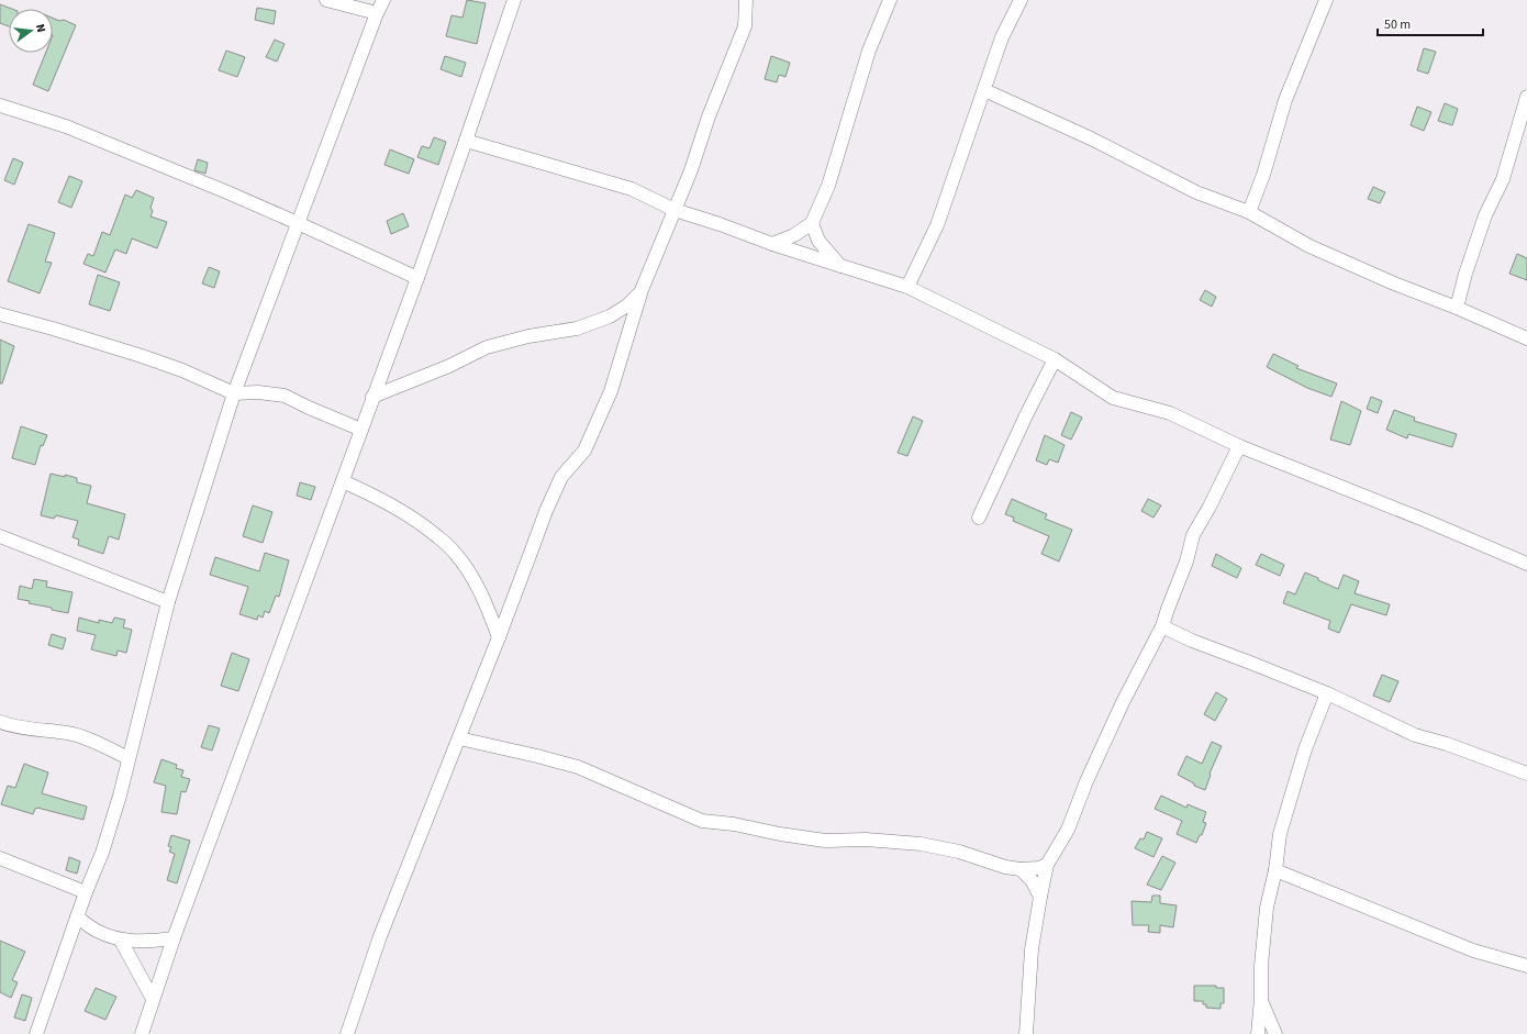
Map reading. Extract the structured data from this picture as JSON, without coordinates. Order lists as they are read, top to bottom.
{
  "scale_bar": "50 m",
  "north": "right"
}
